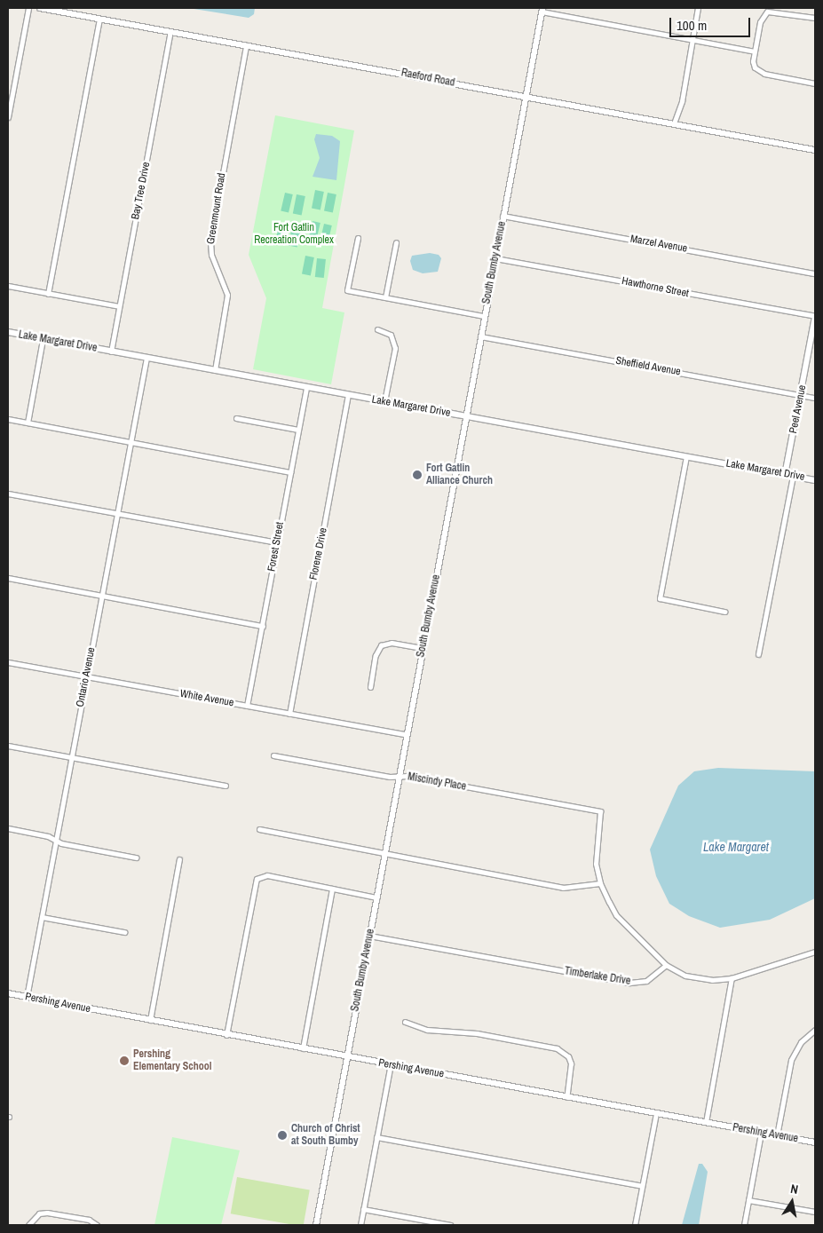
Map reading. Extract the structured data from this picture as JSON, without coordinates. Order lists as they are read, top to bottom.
{
  "streets": {
    "street": [
      "Raeford Road",
      "Bay Tree Drive",
      "Greenmount Road",
      "Marzel Avenue",
      "South Bumby Avenue",
      "Hawthorne Street",
      "Lake Margaret Drive",
      "Sheffield Avenue",
      "Peel Avenue",
      "Forest Street",
      "Florene Drive",
      "Ontario Avenue",
      "White Avenue",
      "Miscindy Place",
      "Timberlake Drive",
      "Pershing Avenue"
    ]
  },
  "crossings": [
    ["Raeford Road", "Bay Tree Drive"],
    ["Raeford Road", "Greenmount Road"],
    ["Raeford Road", "South Bumby Avenue"],
    ["Bay Tree Drive", "Lake Margaret Drive"],
    ["Greenmount Road", "Lake Margaret Drive"],
    ["Marzel Avenue", "South Bumby Avenue"],
    ["South Bumby Avenue", "Hawthorne Street"],
    ["South Bumby Avenue", "Lake Margaret Drive"],
    ["South Bumby Avenue", "Sheffield Avenue"],
    ["South Bumby Avenue", "White Avenue"],
    ["South Bumby Avenue", "Miscindy Place"],
    ["South Bumby Avenue", "Timberlake Drive"],
    ["South Bumby Avenue", "Pershing Avenue"],
    ["Hawthorne Street", "Peel Avenue"],
    ["Lake Margaret Drive", "Peel Avenue"],
    ["Lake Margaret Drive", "Forest Street"],
    ["Lake Margaret Drive", "Florene Drive"],
    ["Lake Margaret Drive", "Ontario Avenue"],
    ["Sheffield Avenue", "Peel Avenue"],
    ["Forest Street", "White Avenue"],
    ["Florene Drive", "White Avenue"],
    ["Ontario Avenue", "White Avenue"],
    ["Ontario Avenue", "Pershing Avenue"]
  ],
  "water": ["Lake Margaret"],
  "parks": ["Fort Gatlin Recreation Complex"],
  "places": ["Fort Gatlin Alliance Church", "Pershing Elementary School", "Church of Christ at South Bumby"],
  "scale_bar": "100 m",
  "north": "top"
}
